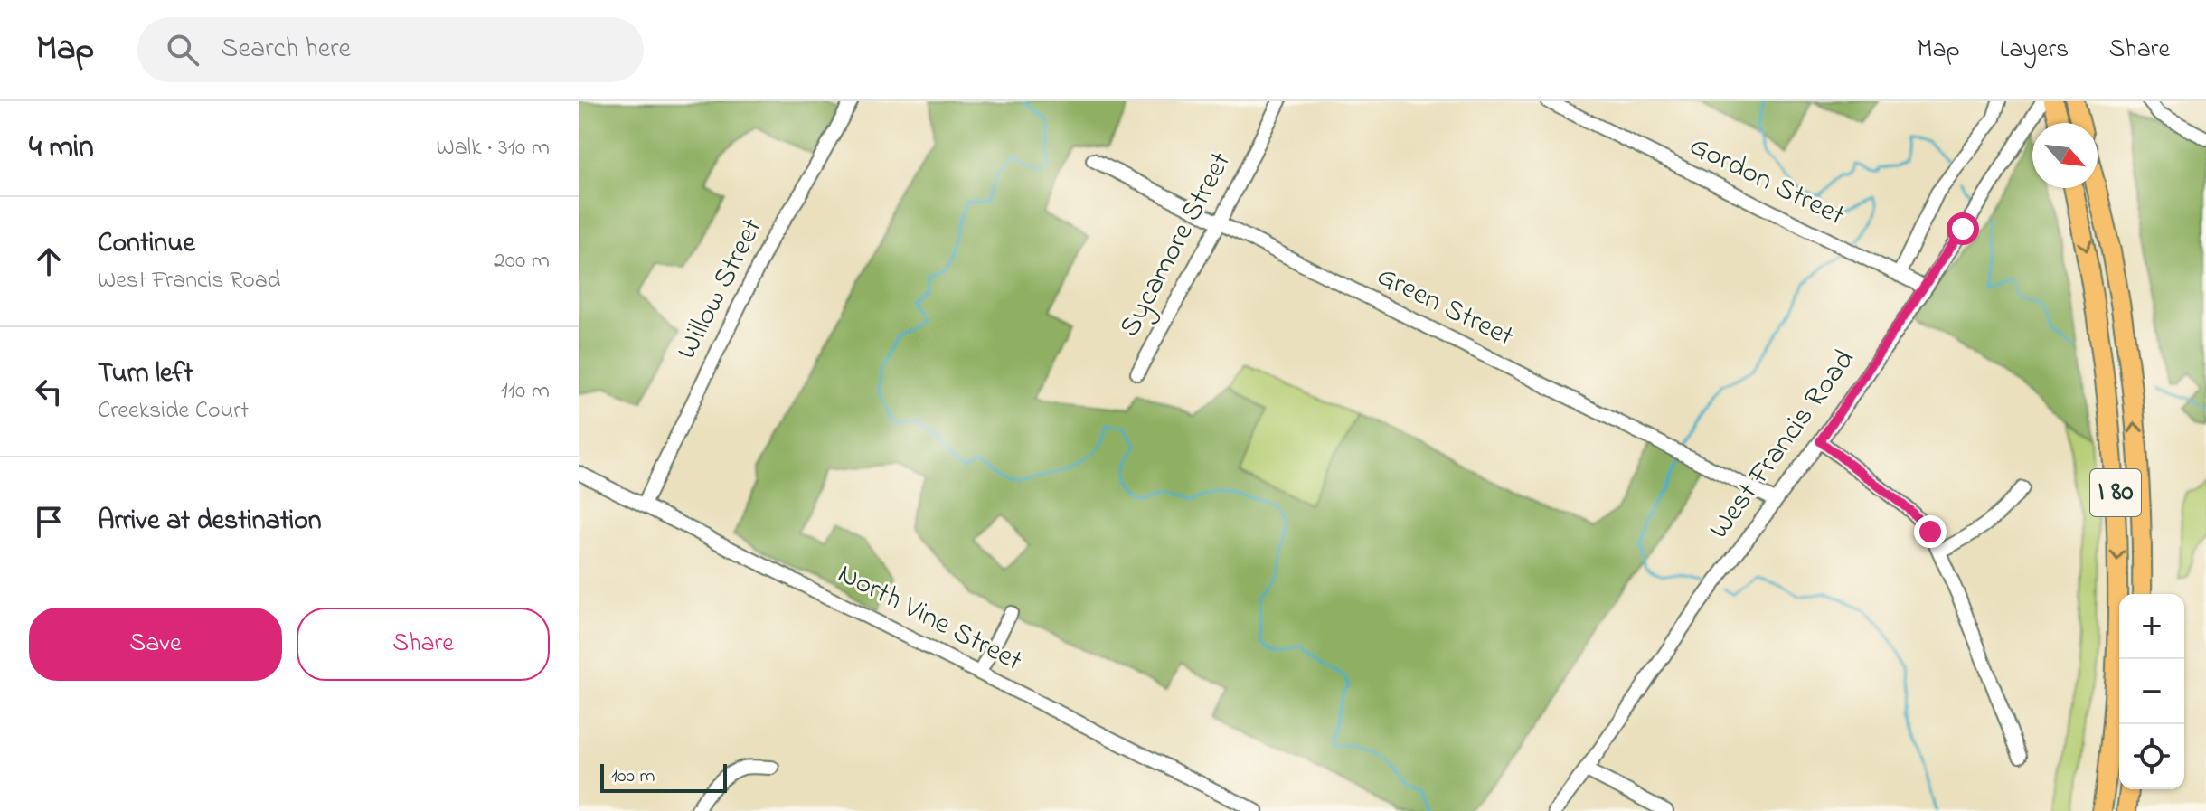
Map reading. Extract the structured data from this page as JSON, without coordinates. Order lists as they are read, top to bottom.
{
  "streets": {
    "highway": ["I 80"],
    "street": [
      "Gordon Street",
      "Sycamore Street",
      "Willow Street",
      "Green Street",
      "West Francis Road",
      "North Vine Street"
    ]
  },
  "crossings": [
    ["Gordon Street", "West Francis Road"],
    ["Sycamore Street", "Green Street"],
    ["Willow Street", "North Vine Street"],
    ["Green Street", "West Francis Road"]
  ],
  "scale_bar": "100 m",
  "north": "bottom right",
  "page": {
    "header": "Map",
    "search": "Search here",
    "nav": ["Map", "Layers", "Share"],
    "heading": ["4 min", "Walk · 310 m"],
    "list": [
      ["Continue", "West Francis Road", "200 m"],
      ["Turn left", "Creekside Court", "110 m"],
      "Arrive at destination"
    ],
    "buttons": ["Save", "Share"],
    "map_buttons": ["+", "−"],
    "scale": "100 m"
  }
}
